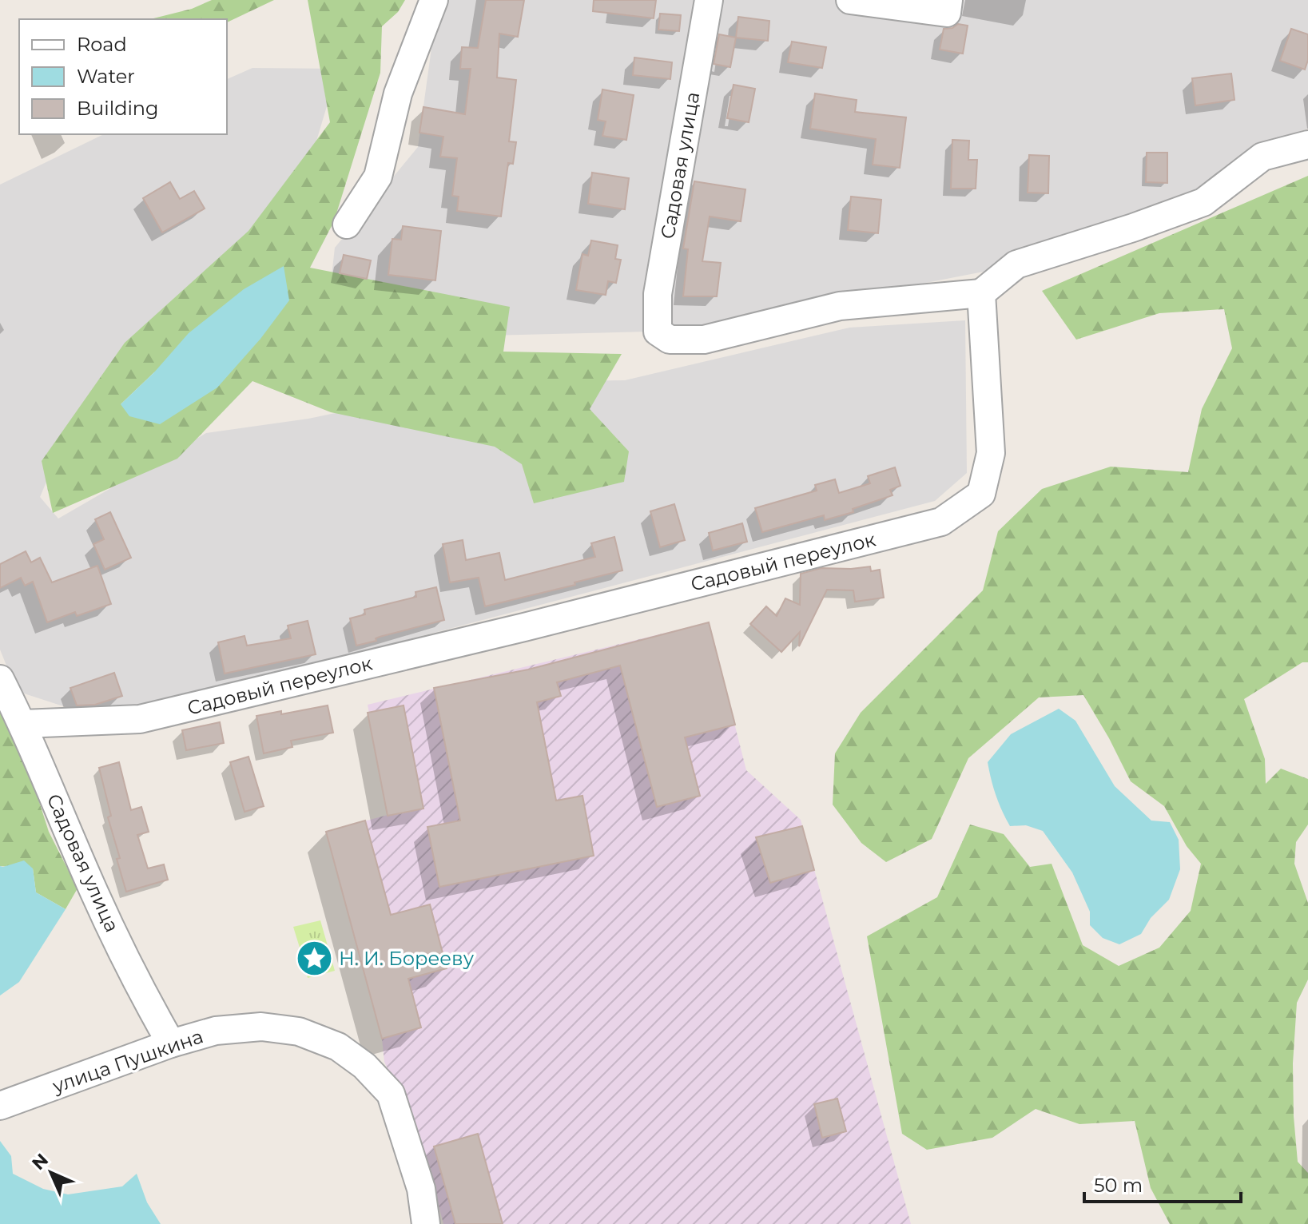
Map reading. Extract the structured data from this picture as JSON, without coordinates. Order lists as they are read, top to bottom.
{
  "streets": {
    "street": ["Садовая улица", "Садовый переулок", "улица Пушкина"]
  },
  "crossings": [
    ["Садовая улица", "Садовый переулок"],
    ["Садовая улица", "улица Пушкина"]
  ],
  "places": {
    "place": ["Н. И. Борееву"]
  },
  "legend": ["Road", "Water", "Building"],
  "scale_bar": "50 m",
  "north": "top left"
}
